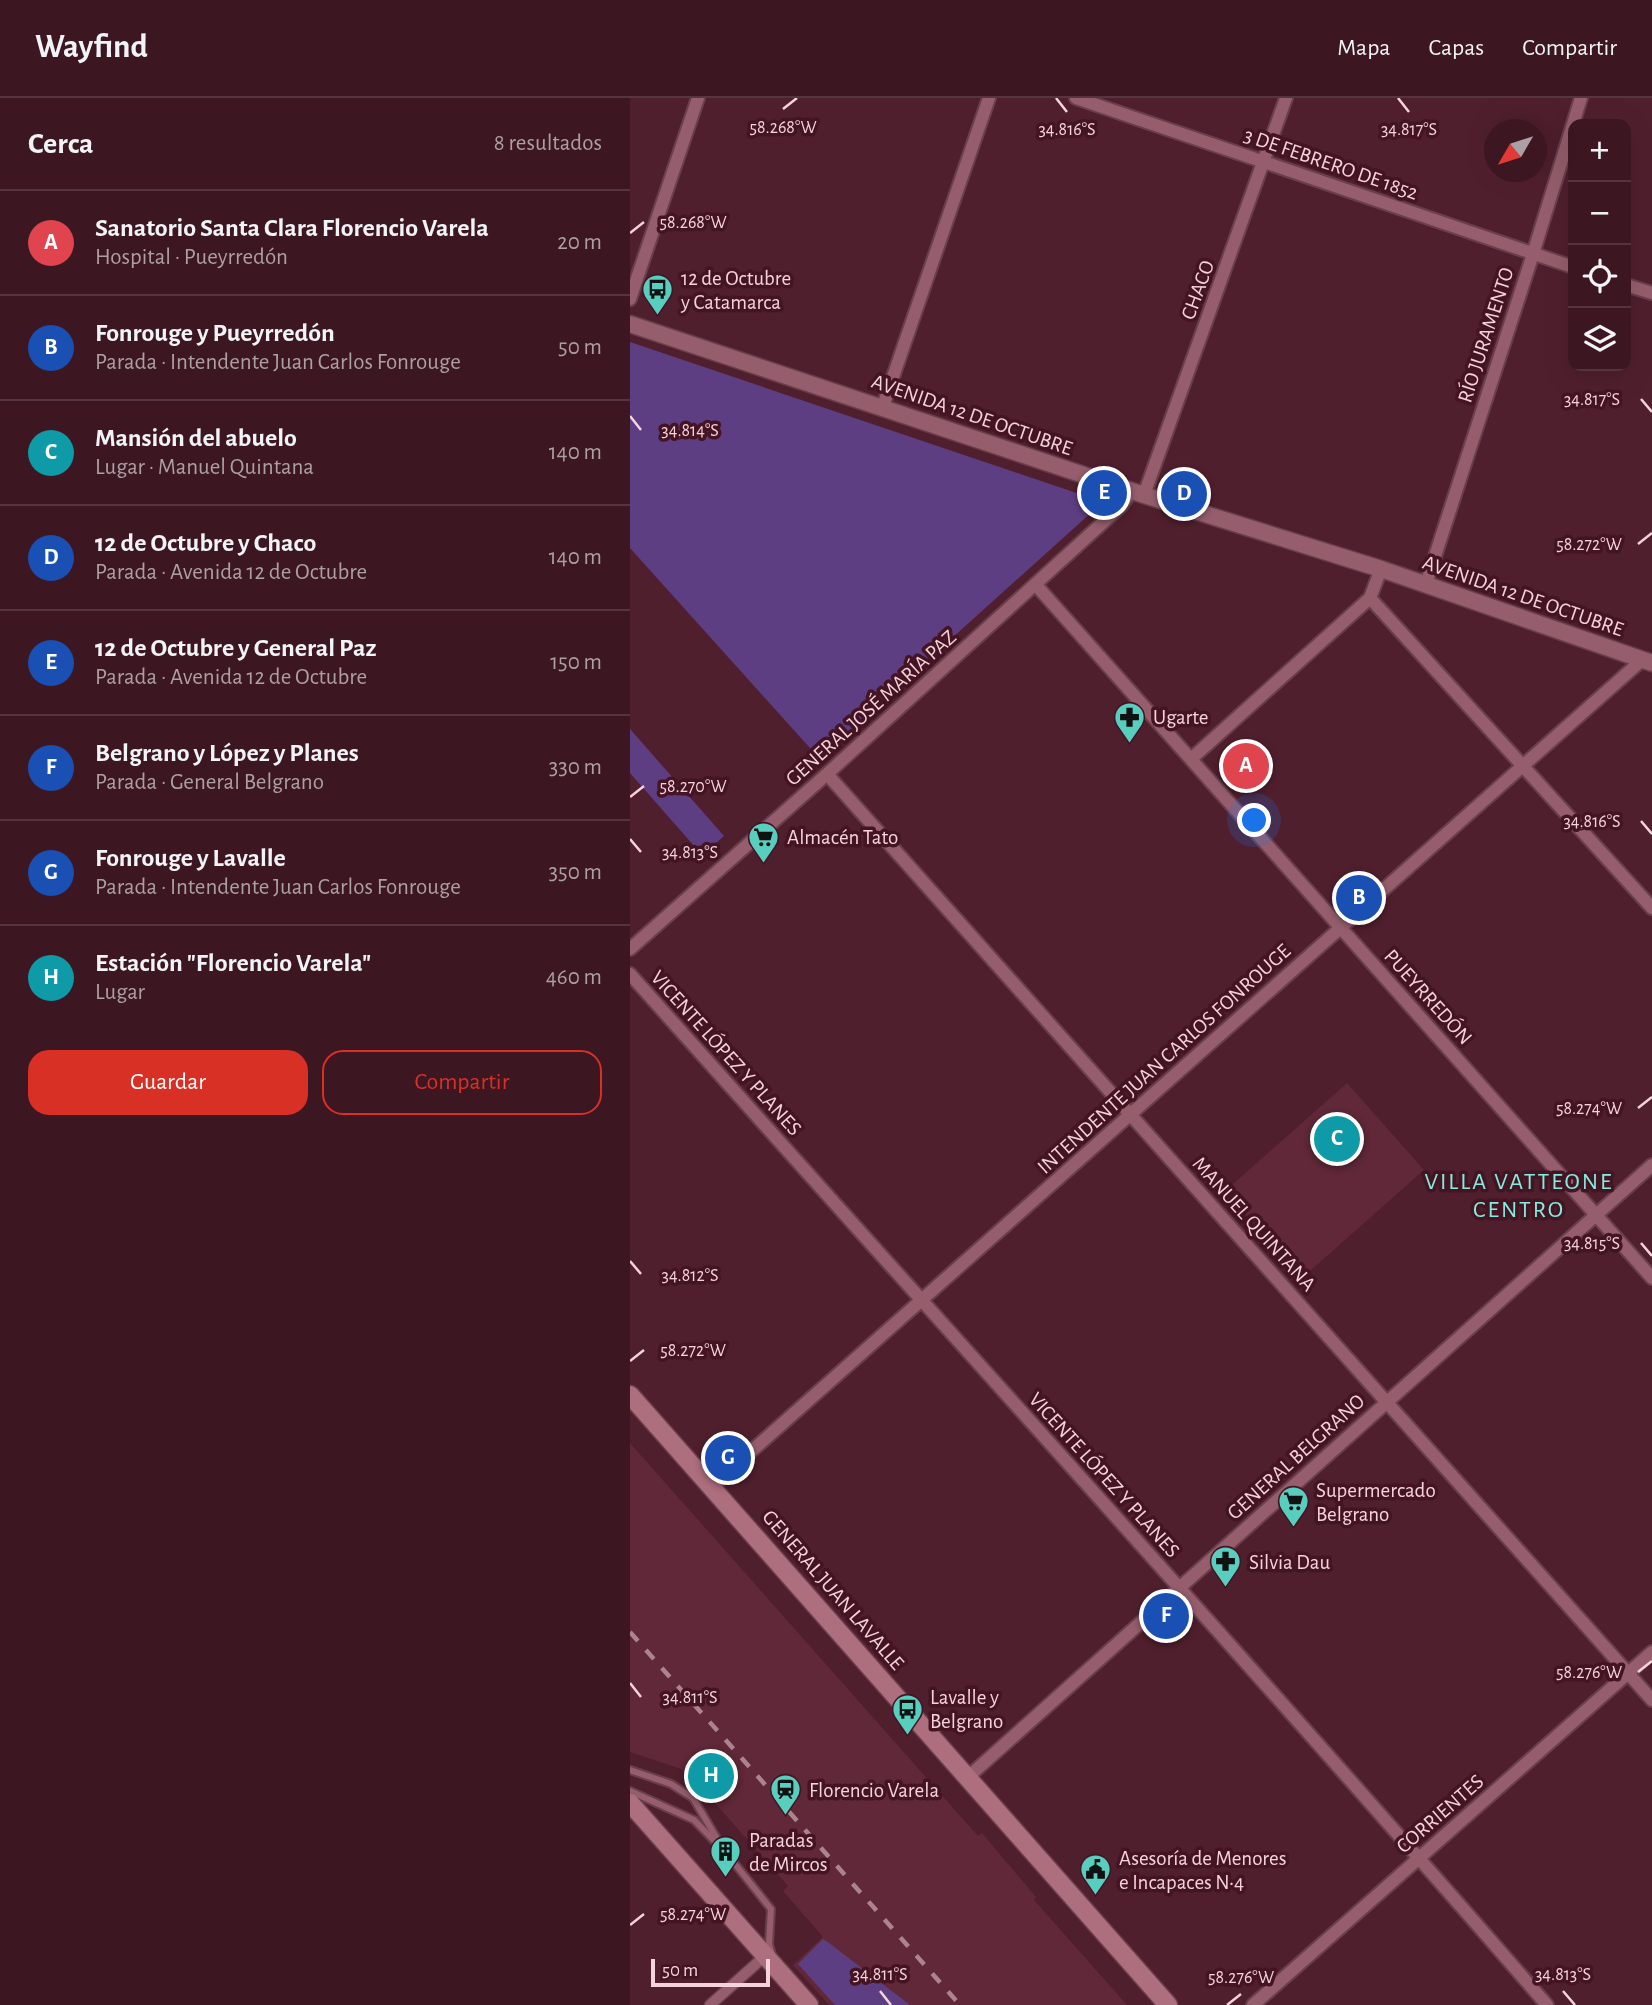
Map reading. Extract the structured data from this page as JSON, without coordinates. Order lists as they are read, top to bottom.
{
  "streets": {
    "main road": ["GENERAL JUAN LAVALLE"],
    "street": [
      "3 DE FEBRERO DE 1852",
      "CHACO",
      "RÍO JURAMENTO",
      "AVENIDA 12 DE OCTUBRE",
      "GENERAL JOSÉ MARÍA PAZ",
      "PUEYRREDÓN",
      "VICENTE LÓPEZ Y PLANES",
      "INTENDENTE JUAN CARLOS FONROUGE",
      "MANUEL QUINTANA",
      "GENERAL BELGRANO",
      "CORRIENTES"
    ]
  },
  "crossings": [
    ["3 DE FEBRERO DE 1852", "CHACO"],
    ["3 DE FEBRERO DE 1852", "RÍO JURAMENTO"],
    ["CHACO", "AVENIDA 12 DE OCTUBRE"],
    ["CHACO", "GENERAL JOSÉ MARÍA PAZ"],
    ["RÍO JURAMENTO", "AVENIDA 12 DE OCTUBRE"],
    ["AVENIDA 12 DE OCTUBRE", "GENERAL JOSÉ MARÍA PAZ"],
    ["AVENIDA 12 DE OCTUBRE", "INTENDENTE JUAN CARLOS FONROUGE"],
    ["GENERAL JOSÉ MARÍA PAZ", "PUEYRREDÓN"],
    ["GENERAL JOSÉ MARÍA PAZ", "MANUEL QUINTANA"],
    ["PUEYRREDÓN", "INTENDENTE JUAN CARLOS FONROUGE"],
    ["PUEYRREDÓN", "GENERAL BELGRANO"],
    ["VICENTE LÓPEZ Y PLANES", "INTENDENTE JUAN CARLOS FONROUGE"],
    ["VICENTE LÓPEZ Y PLANES", "GENERAL BELGRANO"],
    ["VICENTE LÓPEZ Y PLANES", "CORRIENTES"],
    ["INTENDENTE JUAN CARLOS FONROUGE", "MANUEL QUINTANA"],
    ["INTENDENTE JUAN CARLOS FONROUGE", "GENERAL JUAN LAVALLE"],
    ["MANUEL QUINTANA", "GENERAL BELGRANO"],
    ["MANUEL QUINTANA", "CORRIENTES"],
    ["GENERAL BELGRANO", "GENERAL JUAN LAVALLE"]
  ],
  "districts": ["VILLA VATTEONE CENTRO"],
  "places": {
    "bus stop": ["12 de Octubre y Catamarca", "Lavalle y Belgrano"],
    "pharmacy": ["Ugarte", "Silvia Dau"],
    "supermarket": ["Almacén Tato", "Supermercado Belgrano"],
    "station": ["Florencio Varela"],
    "building": ["Paradas de Mircos"],
    "public building": ["Asesoría de Menores e Incapaces N•4"]
  },
  "scale_bar": "50 m",
  "north": "bottom left",
  "page": {
    "header": "Wayfind",
    "nav": ["Mapa", "Capas", "Compartir"],
    "heading": ["Cerca", "8 resultados"],
    "map_buttons": ["+", "−"],
    "list": [
      {
        "mark": "A",
        "name": "Sanatorio Santa Clara Florencio Varela",
        "note": "Hospital · Pueyrredón",
        "value": "20 m"
      },
      {
        "mark": "B",
        "name": "Fonrouge y Pueyrredón",
        "note": "Parada · Intendente Juan Carlos Fonrouge",
        "value": "50 m"
      },
      {
        "mark": "C",
        "name": "Mansión del abuelo",
        "note": "Lugar · Manuel Quintana",
        "value": "140 m"
      },
      {
        "mark": "D",
        "name": "12 de Octubre y Chaco",
        "note": "Parada · Avenida 12 de Octubre",
        "value": "140 m"
      },
      {
        "mark": "E",
        "name": "12 de Octubre y General Paz",
        "note": "Parada · Avenida 12 de Octubre",
        "value": "150 m"
      },
      {
        "mark": "F",
        "name": "Belgrano y López y Planes",
        "note": "Parada · General Belgrano",
        "value": "330 m"
      },
      {
        "mark": "G",
        "name": "Fonrouge y Lavalle",
        "note": "Parada · Intendente Juan Carlos Fonrouge",
        "value": "350 m"
      },
      {
        "mark": "H",
        "name": "Estación \"Florencio Varela\"",
        "note": "Lugar",
        "value": "460 m"
      }
    ],
    "pins": [
      "E",
      "D",
      "A",
      "B",
      "C",
      "G",
      "F",
      "H"
    ],
    "buttons": ["Guardar", "Compartir"],
    "scale": "50 m"
  },
  "coordinates": [
    "58.268°W",
    "34.816°S",
    "34.817°S",
    "34.814°S",
    "58.272°W",
    "58.270°W",
    "34.813°S",
    "58.274°W",
    "34.815°S",
    "34.812°S",
    "58.276°W",
    "34.811°S"
  ]
}
